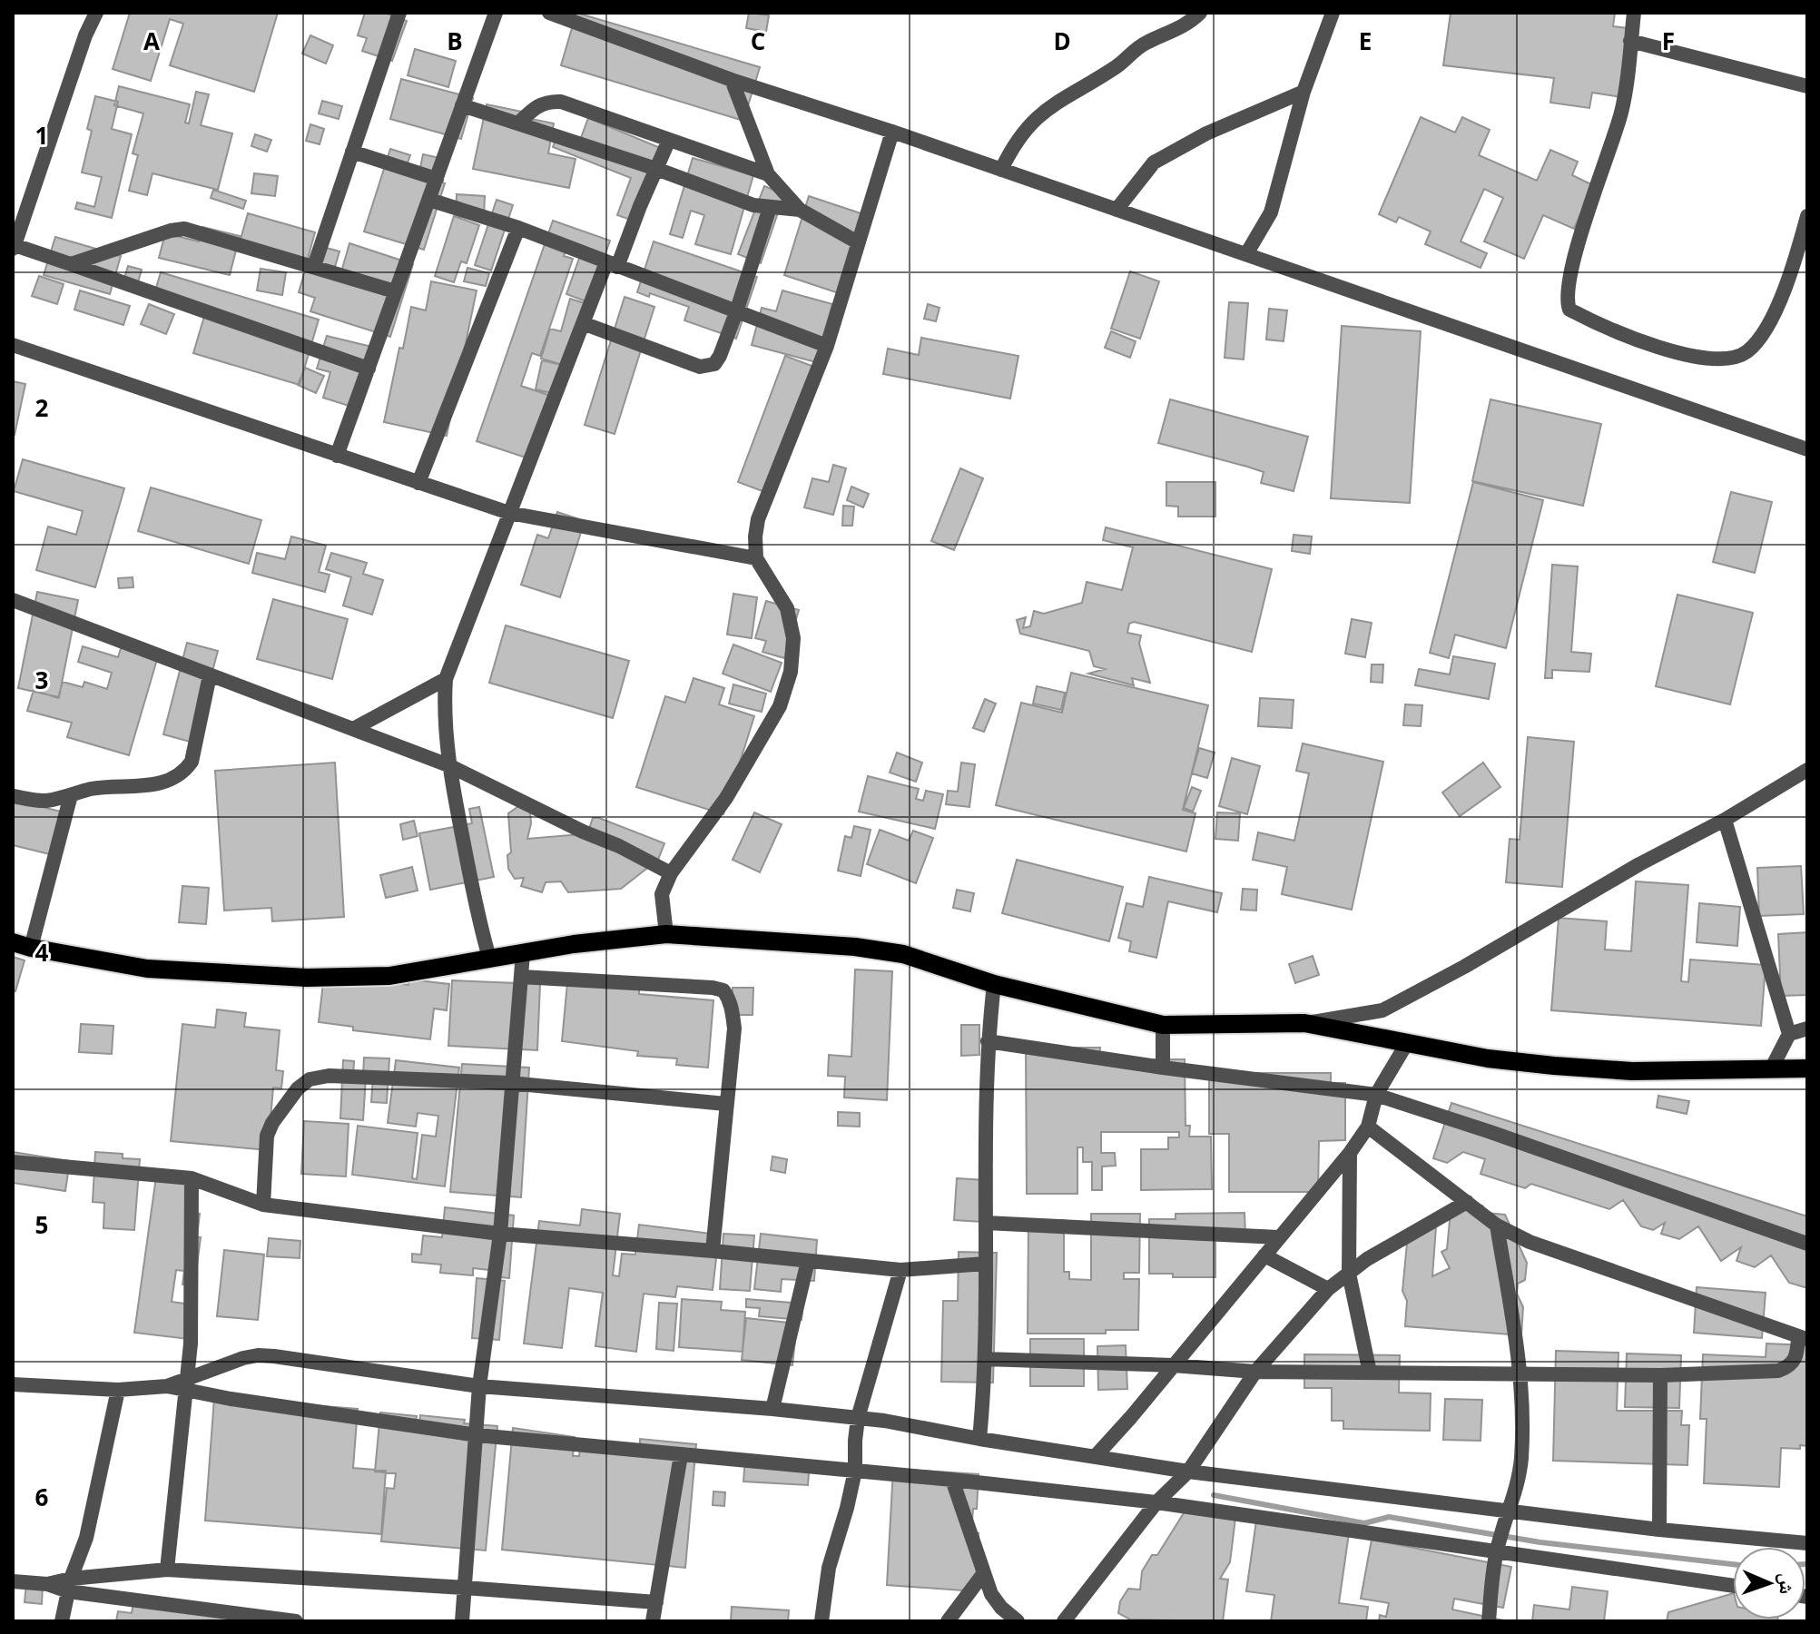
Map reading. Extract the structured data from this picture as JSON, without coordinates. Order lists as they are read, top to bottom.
{
  "north": "right",
  "grid": {
    "columns": [
      "A",
      "B",
      "C",
      "D",
      "E",
      "F"
    ],
    "rows": [
      "1",
      "2",
      "3",
      "4",
      "5",
      "6"
    ]
  }
}
